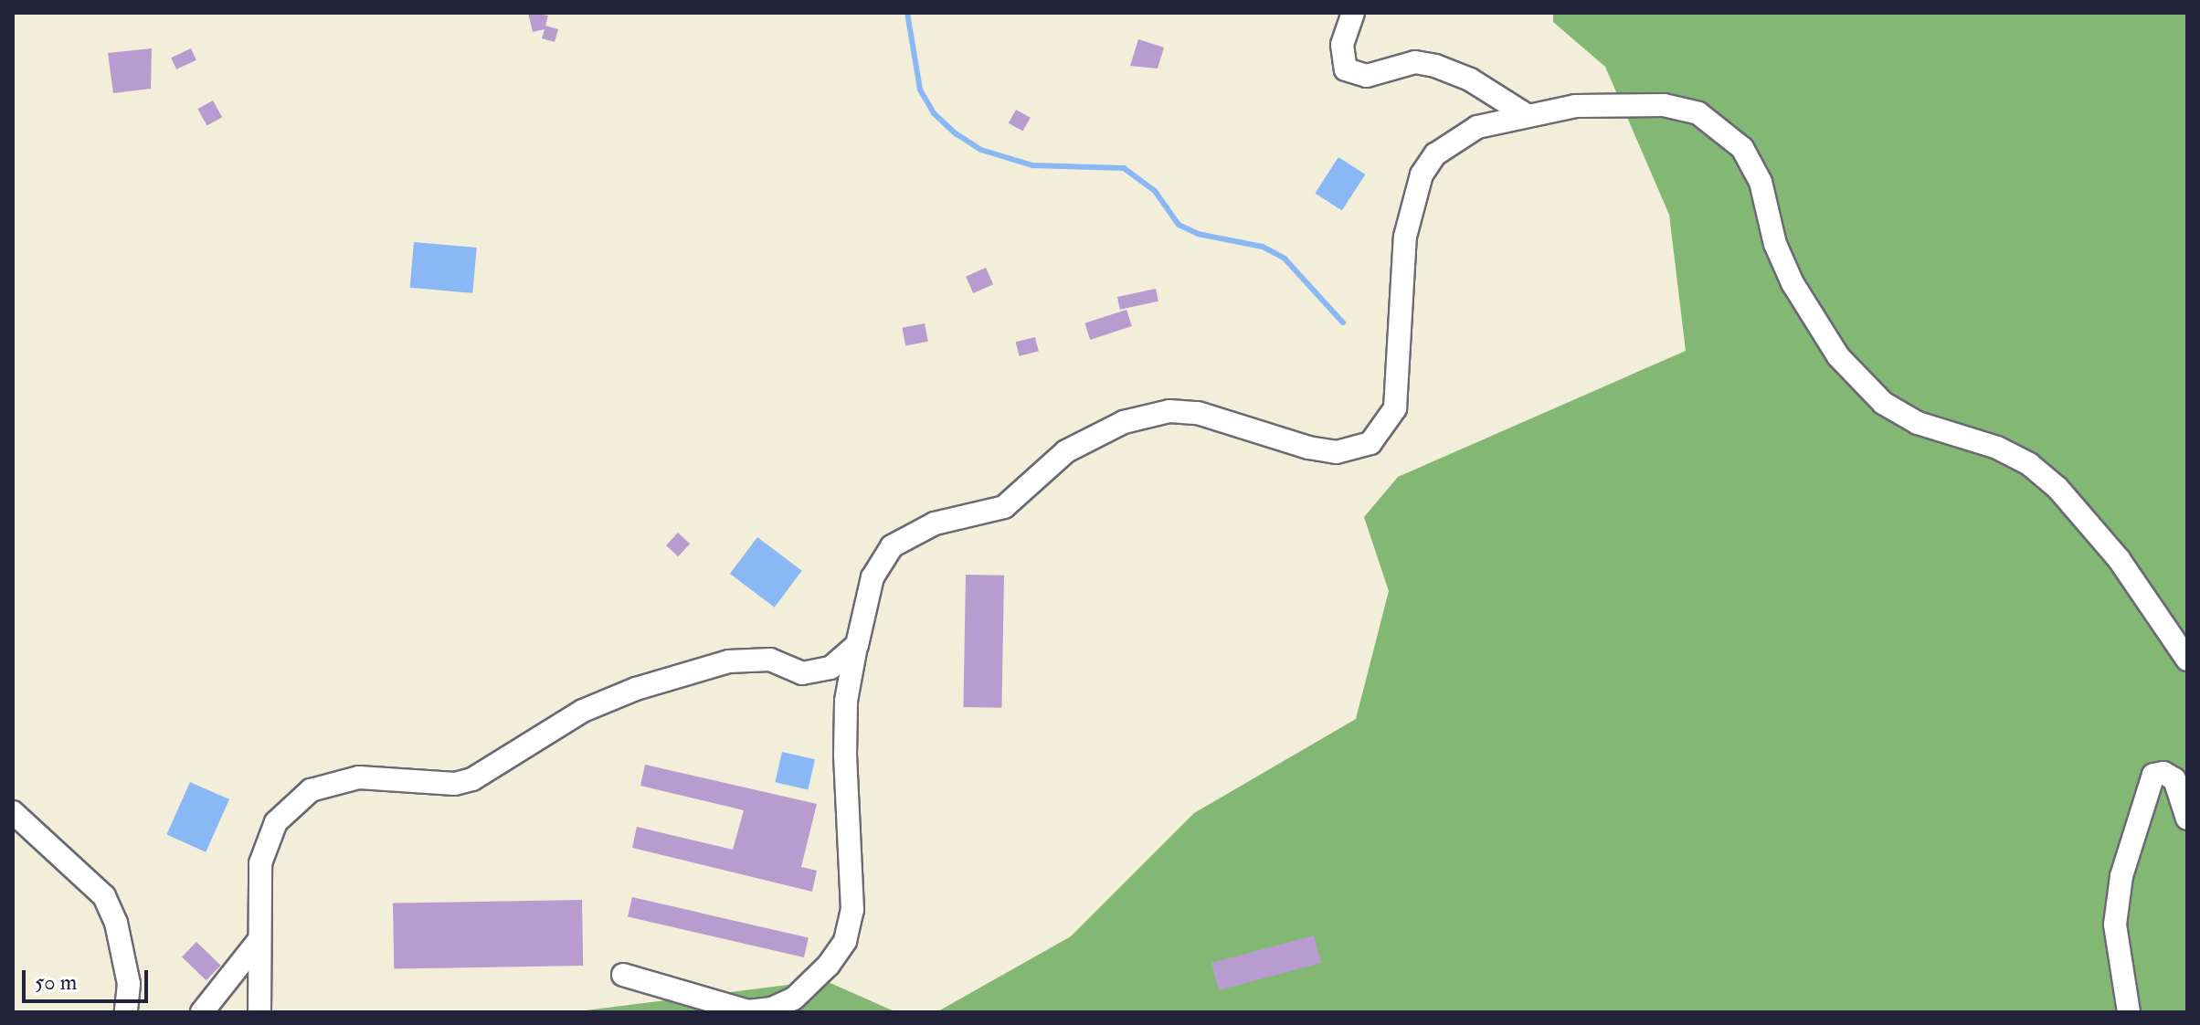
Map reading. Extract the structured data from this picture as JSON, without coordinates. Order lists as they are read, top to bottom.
{
  "scale_bar": "50 m"
}
